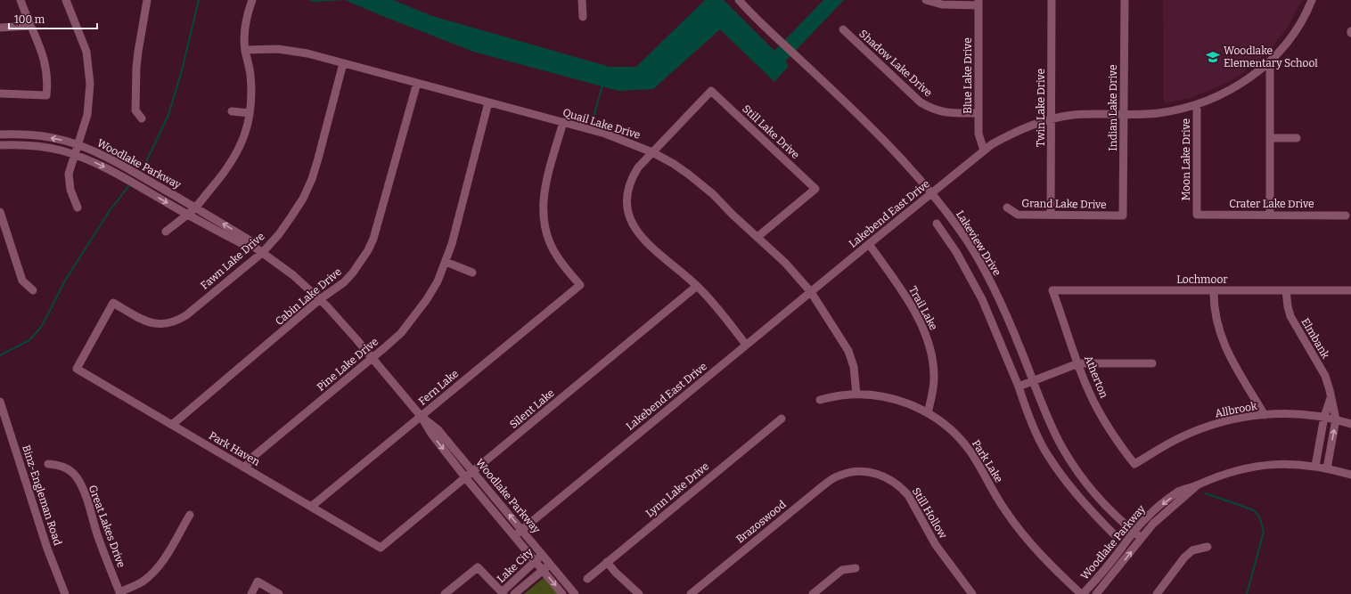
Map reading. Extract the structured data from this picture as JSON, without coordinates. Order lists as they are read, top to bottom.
{
  "streets": {
    "street": [
      "Shadow Lake Drive",
      "Blue Lake Drive",
      "Twin Lake Drive",
      "Indian Lake Drive",
      "Quail Lake Drive",
      "Still Lake Drive",
      "Moon Lake Drive",
      "Woodlake Parkway",
      "Grand Lake Drive",
      "Crater Lake Drive",
      "Lakebend East Drive",
      "Lakeview Drive",
      "Fawn Lake Drive",
      "Lochmoor",
      "Cabin Lake Drive",
      "Trail Lake",
      "Elmbank",
      "Pine Lake Drive",
      "Atherton",
      "Fern Lake",
      "Silent Lake",
      "Allbrook",
      "Park Haven",
      "Park Lake",
      "Lynn Lake Drive",
      "Binz-Engleman Road",
      "Still Hollow",
      "Brazoswood",
      "Great Lakes Drive",
      "Lake City"
    ]
  },
  "crossings": [
    ["Shadow Lake Drive", "Blue Lake Drive"],
    ["Blue Lake Drive", "Lakebend East Drive"],
    ["Twin Lake Drive", "Grand Lake Drive"],
    ["Twin Lake Drive", "Lakebend East Drive"],
    ["Indian Lake Drive", "Grand Lake Drive"],
    ["Indian Lake Drive", "Lakebend East Drive"],
    ["Quail Lake Drive", "Still Lake Drive"],
    ["Quail Lake Drive", "Lakebend East Drive"],
    ["Quail Lake Drive", "Fawn Lake Drive"],
    ["Quail Lake Drive", "Cabin Lake Drive"],
    ["Quail Lake Drive", "Pine Lake Drive"],
    ["Quail Lake Drive", "Fern Lake"],
    ["Quail Lake Drive", "Park Lake"],
    ["Moon Lake Drive", "Crater Lake Drive"],
    ["Moon Lake Drive", "Lakebend East Drive"],
    ["Woodlake Parkway", "Lakebend East Drive"],
    ["Woodlake Parkway", "Lakeview Drive"],
    ["Woodlake Parkway", "Fawn Lake Drive"],
    ["Woodlake Parkway", "Cabin Lake Drive"],
    ["Woodlake Parkway", "Elmbank"],
    ["Woodlake Parkway", "Pine Lake Drive"],
    ["Woodlake Parkway", "Fern Lake"],
    ["Woodlake Parkway", "Silent Lake"],
    ["Woodlake Parkway", "Park Lake"],
    ["Woodlake Parkway", "Lake City"],
    ["Lakebend East Drive", "Lakeview Drive"],
    ["Lakebend East Drive", "Trail Lake"],
    ["Fawn Lake Drive", "Park Haven"],
    ["Lochmoor", "Elmbank"],
    ["Lochmoor", "Atherton"],
    ["Cabin Lake Drive", "Park Haven"],
    ["Trail Lake", "Park Lake"],
    ["Elmbank", "Allbrook"],
    ["Pine Lake Drive", "Park Haven"],
    ["Atherton", "Allbrook"],
    ["Fern Lake", "Park Haven"],
    ["Silent Lake", "Park Haven"],
    ["Still Hollow", "Brazoswood"]
  ],
  "places": {
    "school or university": ["Woodlake Elementary School"]
  },
  "scale_bar": "100 m"
}
